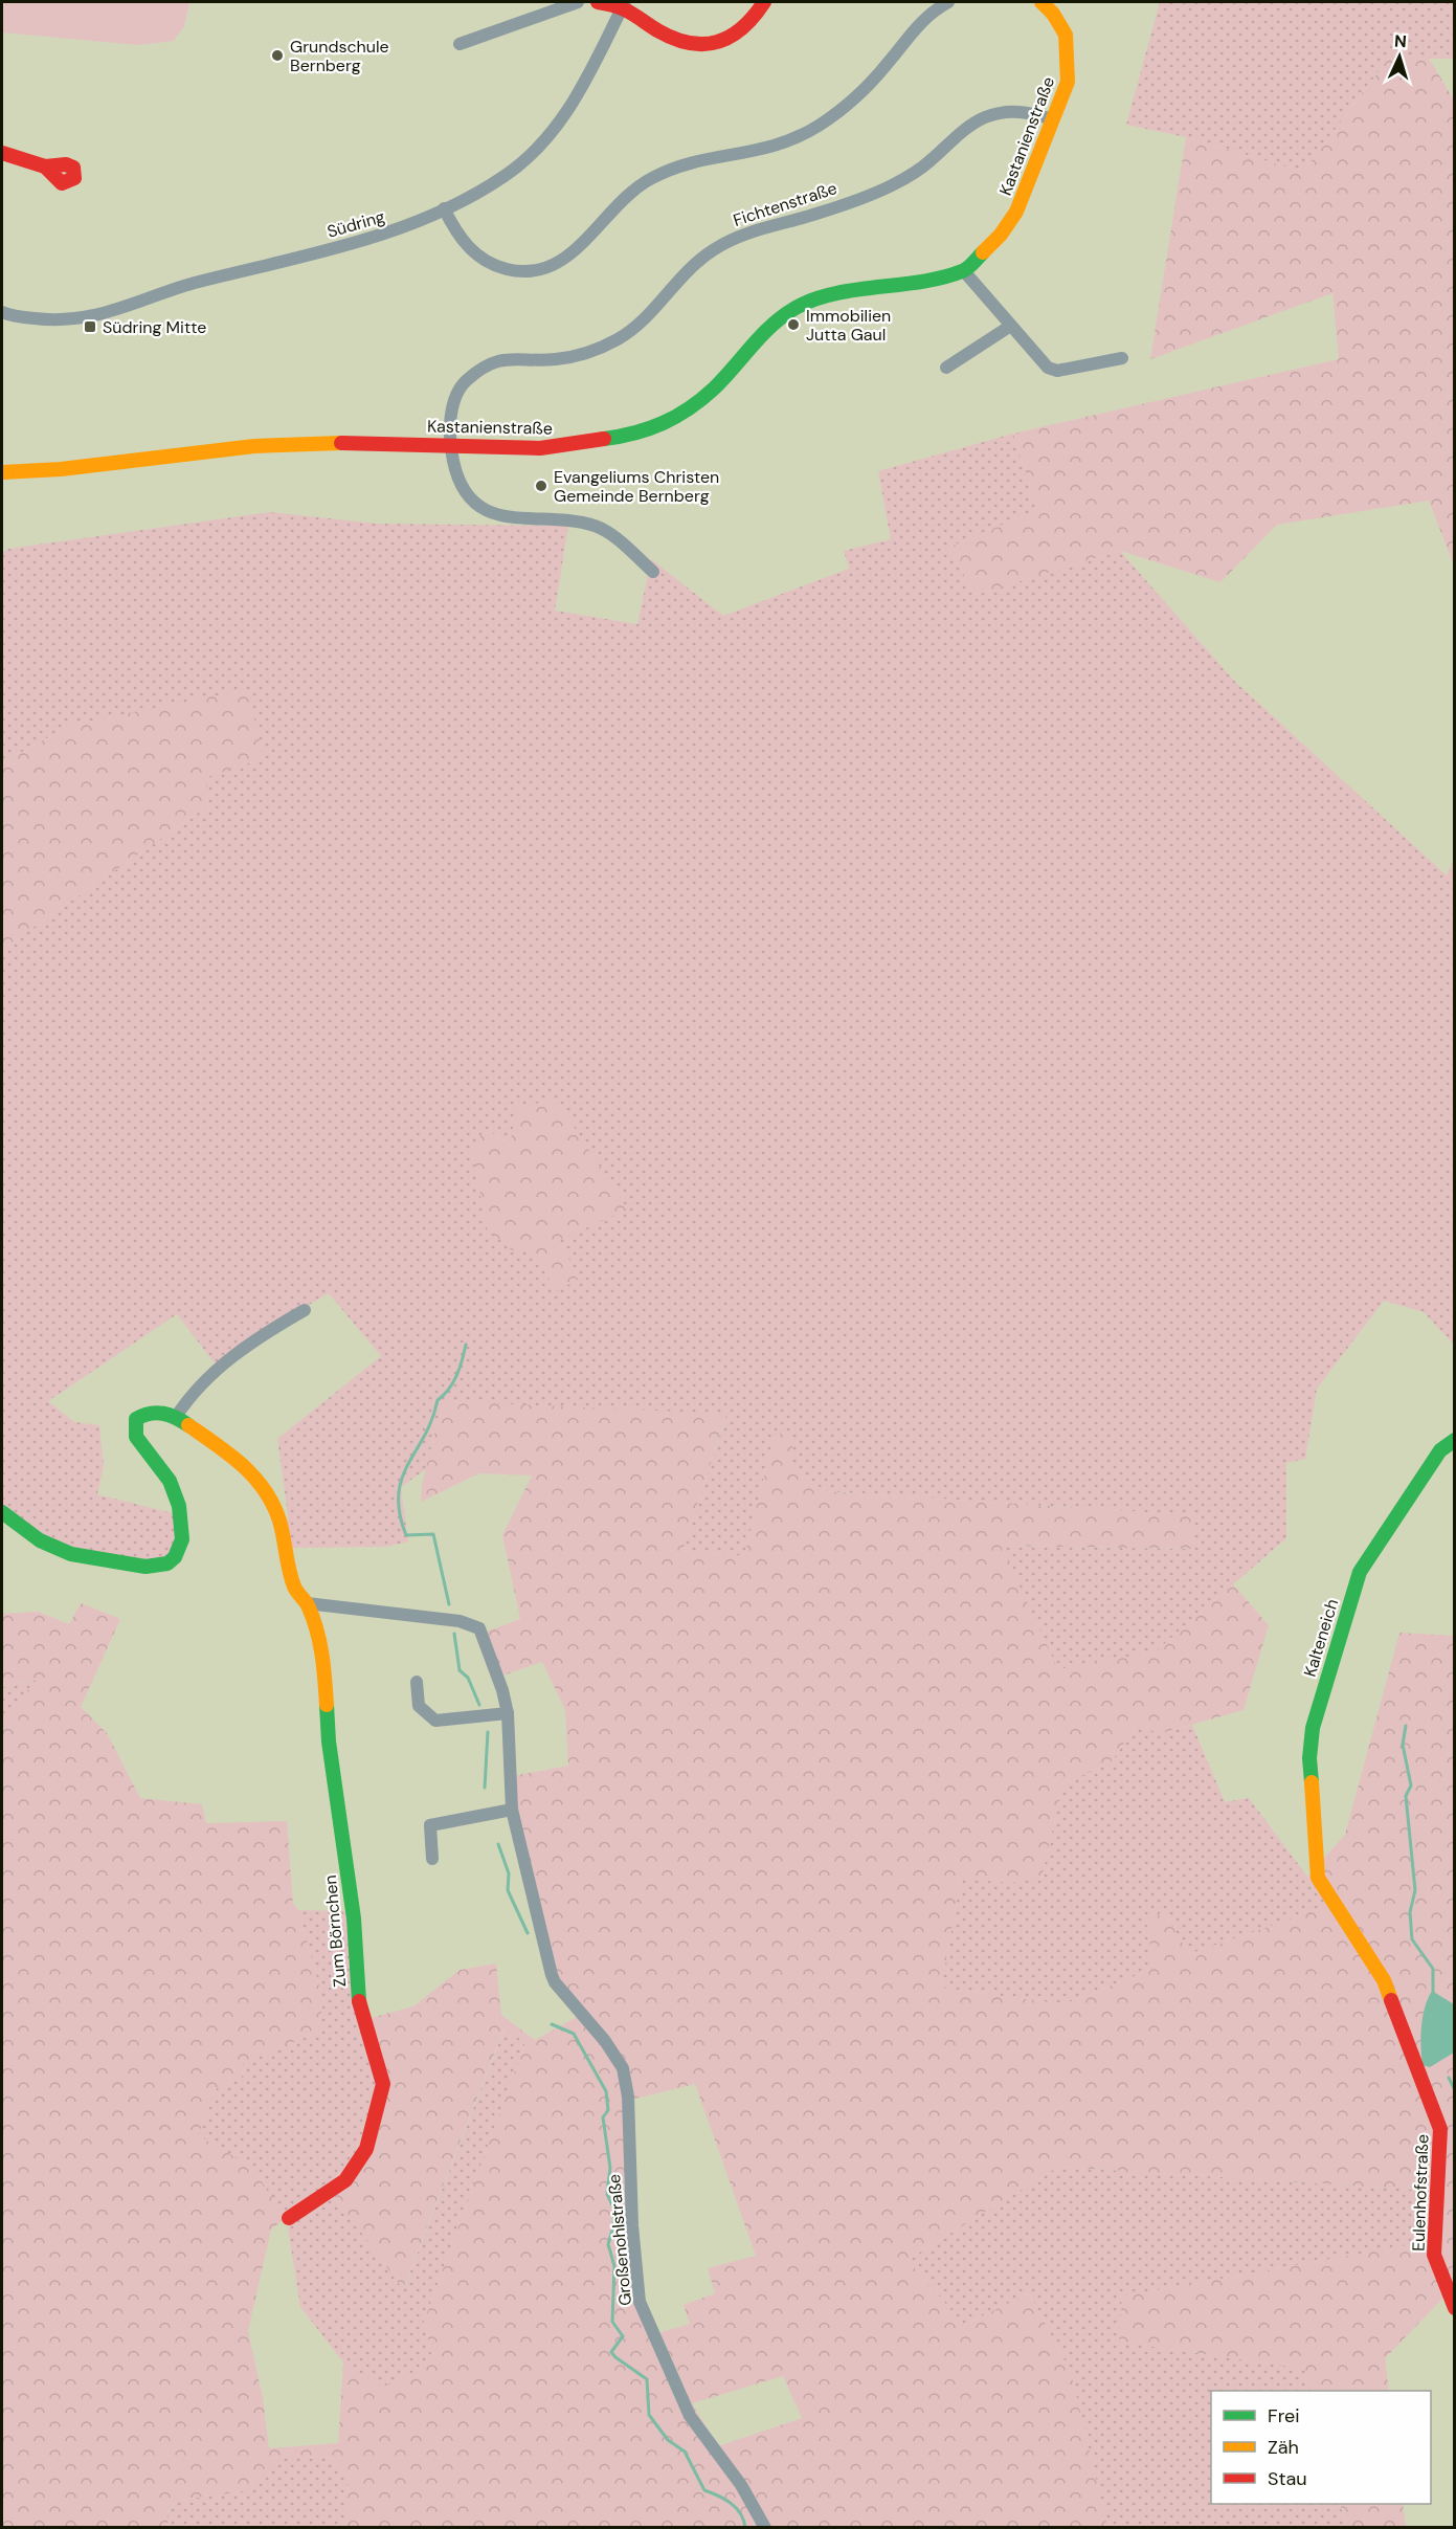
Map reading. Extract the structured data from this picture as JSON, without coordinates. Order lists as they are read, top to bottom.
{
  "streets": {
    "street": [
      "Kastanienstraße",
      "Fichtenstraße",
      "Südring",
      "Kalteneich",
      "Zum Börnchen",
      "Eulenhofstraße",
      "Großenohlstraße"
    ]
  },
  "crossings": [
    ["Kastanienstraße", "Fichtenstraße"],
    ["Kalteneich", "Eulenhofstraße"]
  ],
  "places": {
    "other": ["Grundschule Bernberg", "Immobilien Jutta Gaul", "Evangeliums Christen Gemeinde Bernberg"],
    "transit": ["Südring Mitte"]
  },
  "legend": ["Frei", "Zäh", "Stau"],
  "north": "top"
}
